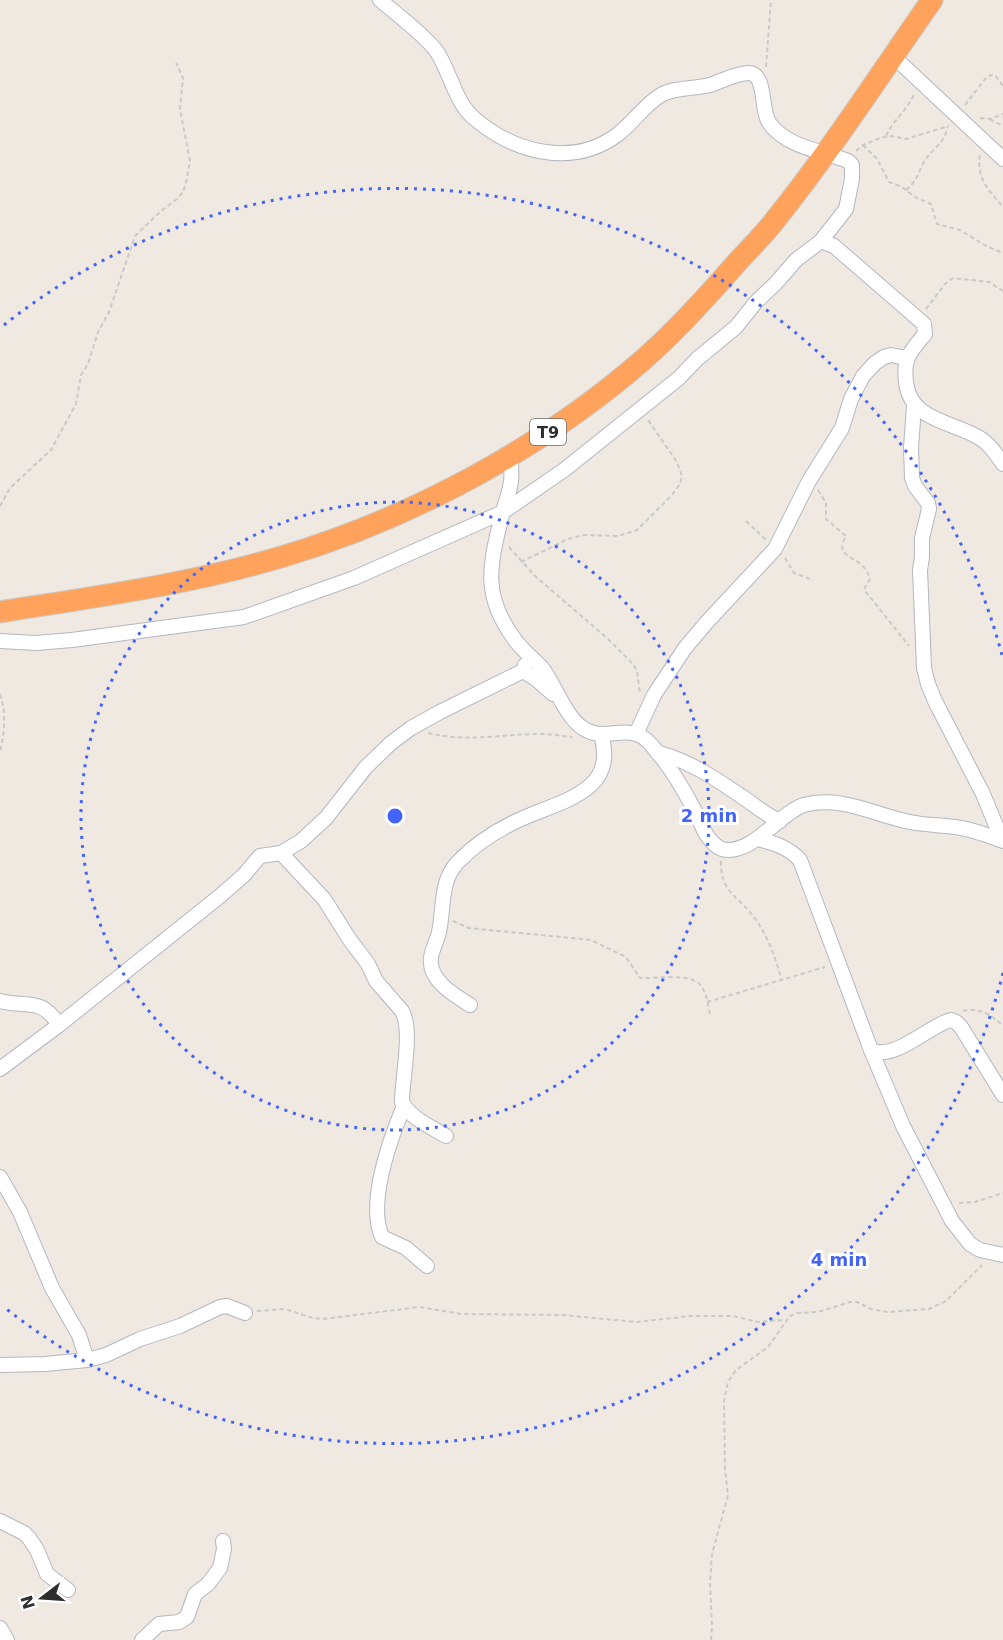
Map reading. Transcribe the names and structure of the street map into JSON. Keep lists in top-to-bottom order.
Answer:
{
  "streets": {
    "highway": ["T9"]
  },
  "north": "left",
  "rings": ["2 min", "4 min"]
}
